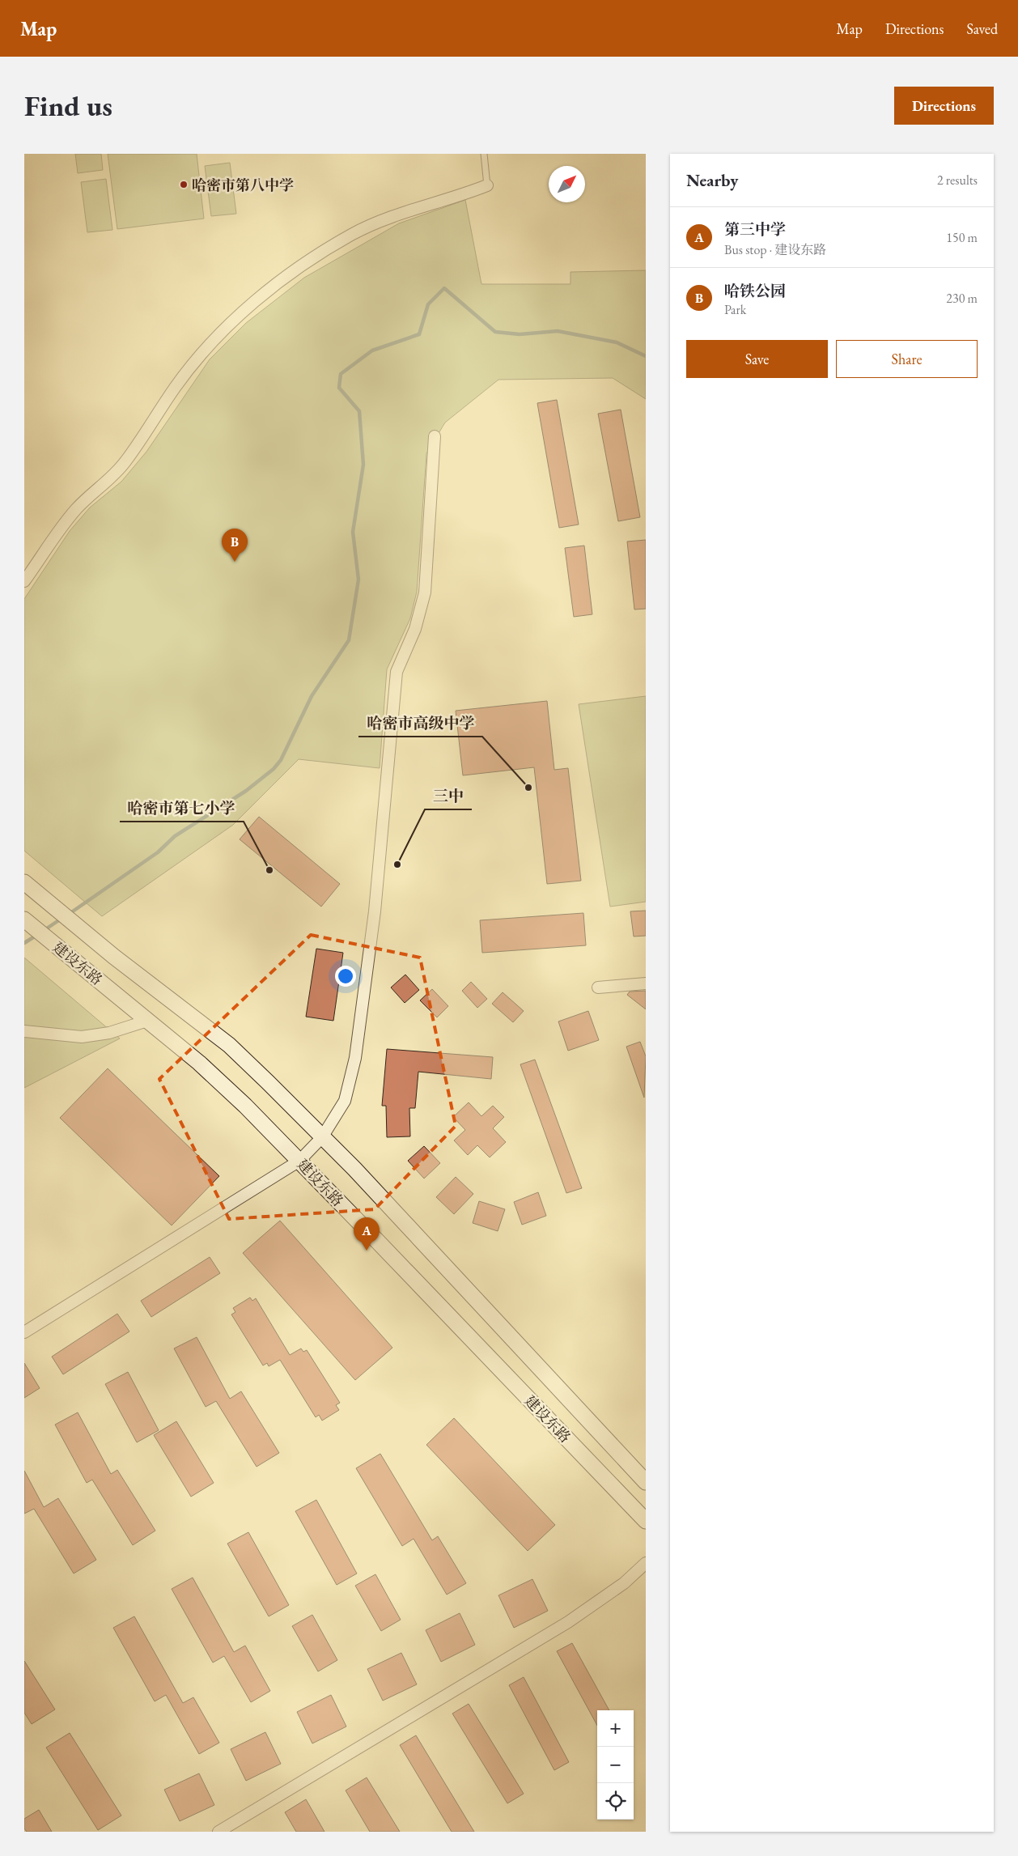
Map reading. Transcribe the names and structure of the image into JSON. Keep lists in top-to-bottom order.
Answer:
{
  "streets": {
    "main road": ["建设东路"]
  },
  "places": [
    "哈密市第八中学",
    "哈密市高级中学",
    "三中",
    "哈密市第七小学"
  ],
  "north": "top right",
  "page": {
    "header": "Map",
    "nav": ["Map", "Directions", "Saved"],
    "buttons": [
      "Directions",
      ["Save", "Share"]
    ],
    "title": "Find us",
    "heading": ["Nearby", "2 results"],
    "list": [
      {
        "mark": "A",
        "name": "第三中学",
        "note": "Bus stop · 建设东路",
        "value": "150 m"
      },
      {
        "mark": "B",
        "name": "哈铁公园",
        "note": "Park",
        "value": "230 m"
      }
    ],
    "pins": ["B", "A"],
    "map_buttons": ["+", "−"]
  }
}
